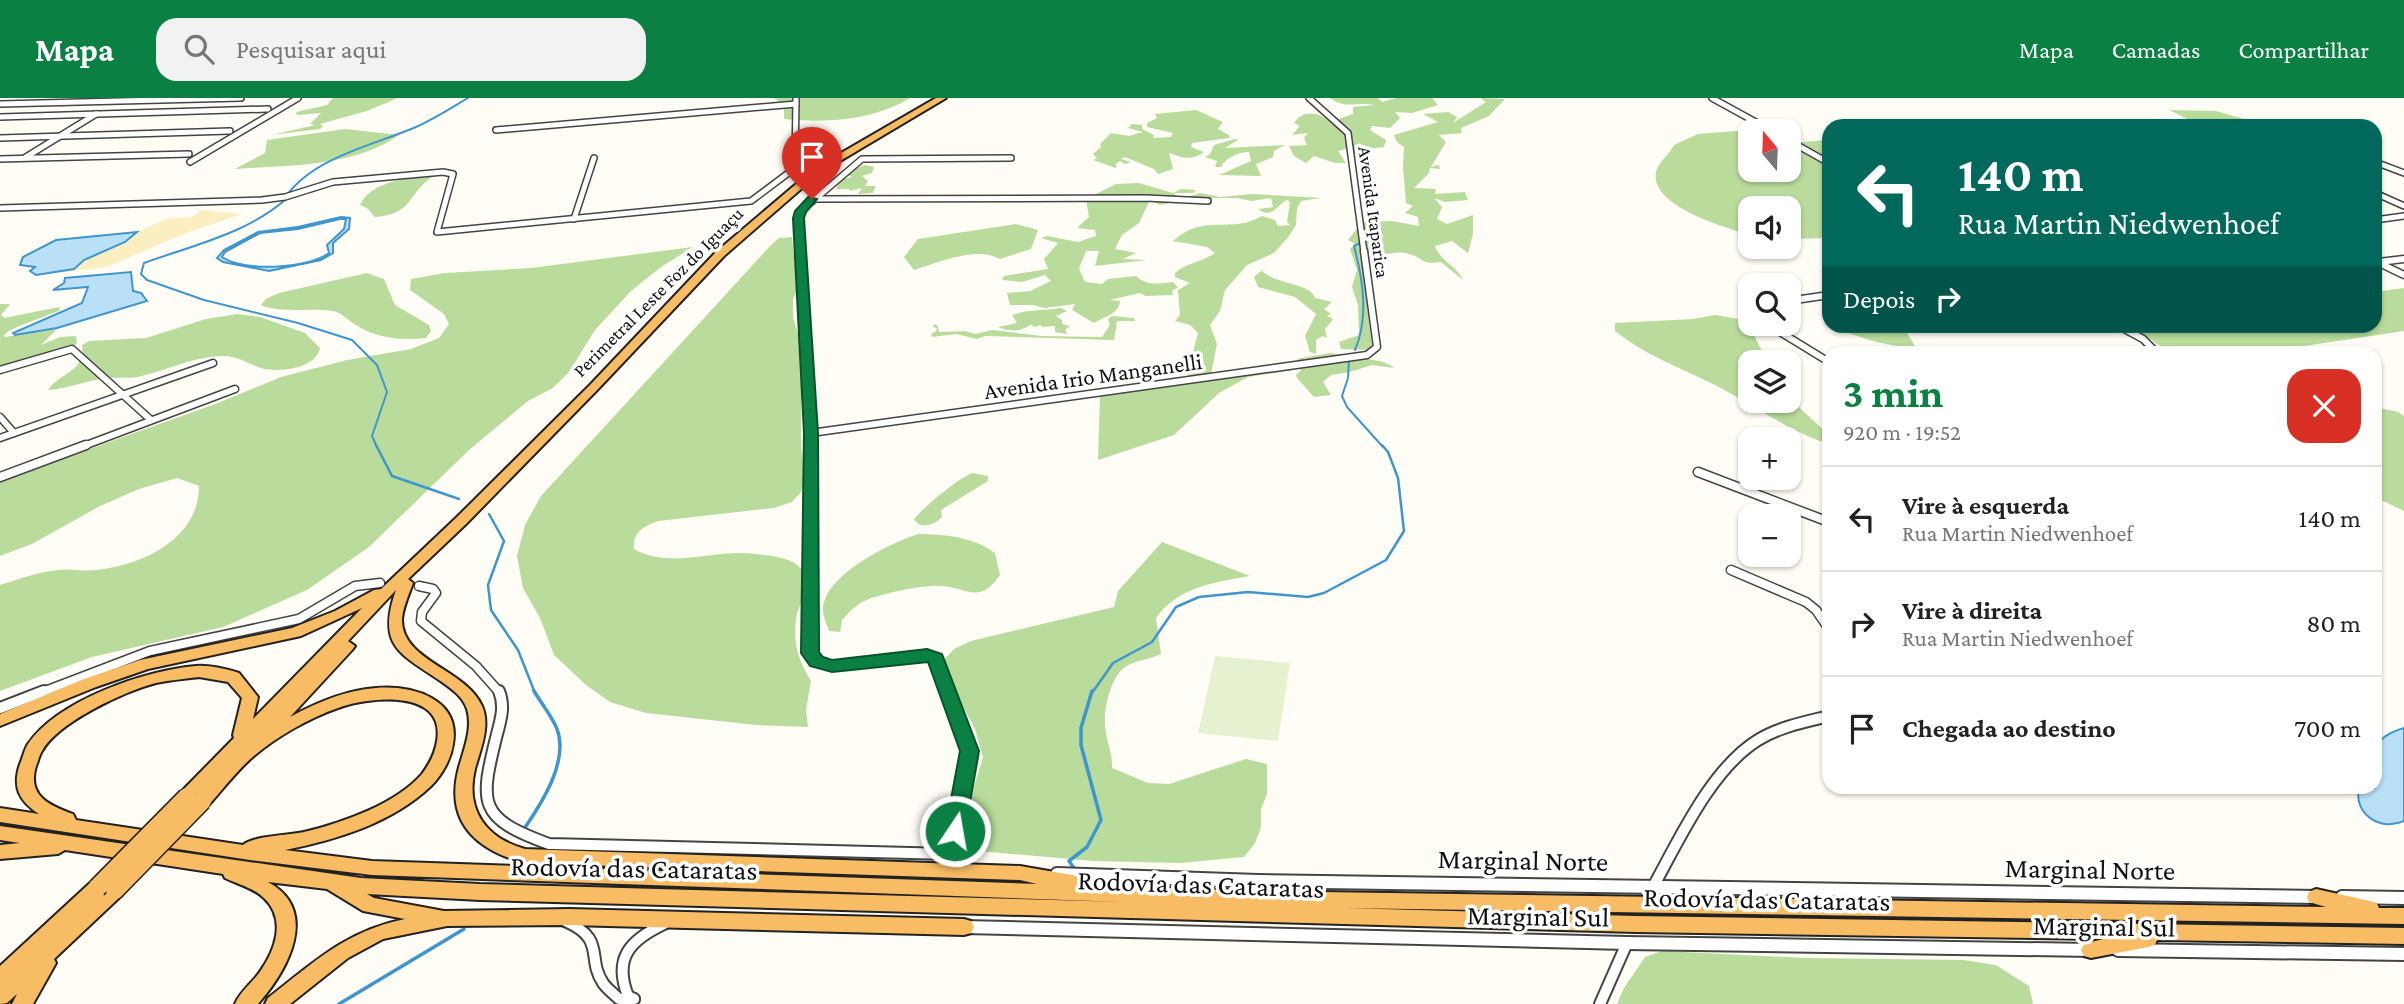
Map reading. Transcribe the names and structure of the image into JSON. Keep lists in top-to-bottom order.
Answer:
{
  "streets": {
    "highway": ["Perimetral Leste Foz do Iguaçu", "Rodovía das Cataratas"],
    "street": [
      "Avenida Itaparica",
      "Avenida Irio Manganelli",
      "Marginal Norte",
      "Marginal Sul"
    ]
  },
  "crossings": [
    ["Avenida Itaparica", "Avenida Irio Manganelli"]
  ],
  "north": "top",
  "page": {
    "header": "Mapa",
    "search": "Pesquisar aqui",
    "nav": ["Mapa", "Camadas", "Compartilhar"],
    "map_buttons": ["+", "−"],
    "turn": ["140 m", "Rua Martin Niedwenhoef"],
    "then": "Depois",
    "heading": ["3 min", "920 m · 19:52"],
    "list": [
      {
        "name": "Vire à esquerda",
        "note": "Rua Martin Niedwenhoef",
        "value": "140 m"
      },
      {
        "name": "Vire à direita",
        "note": "Rua Martin Niedwenhoef",
        "value": "80 m"
      },
      {
        "name": "Chegada ao destino",
        "value": "700 m"
      }
    ]
  }
}
